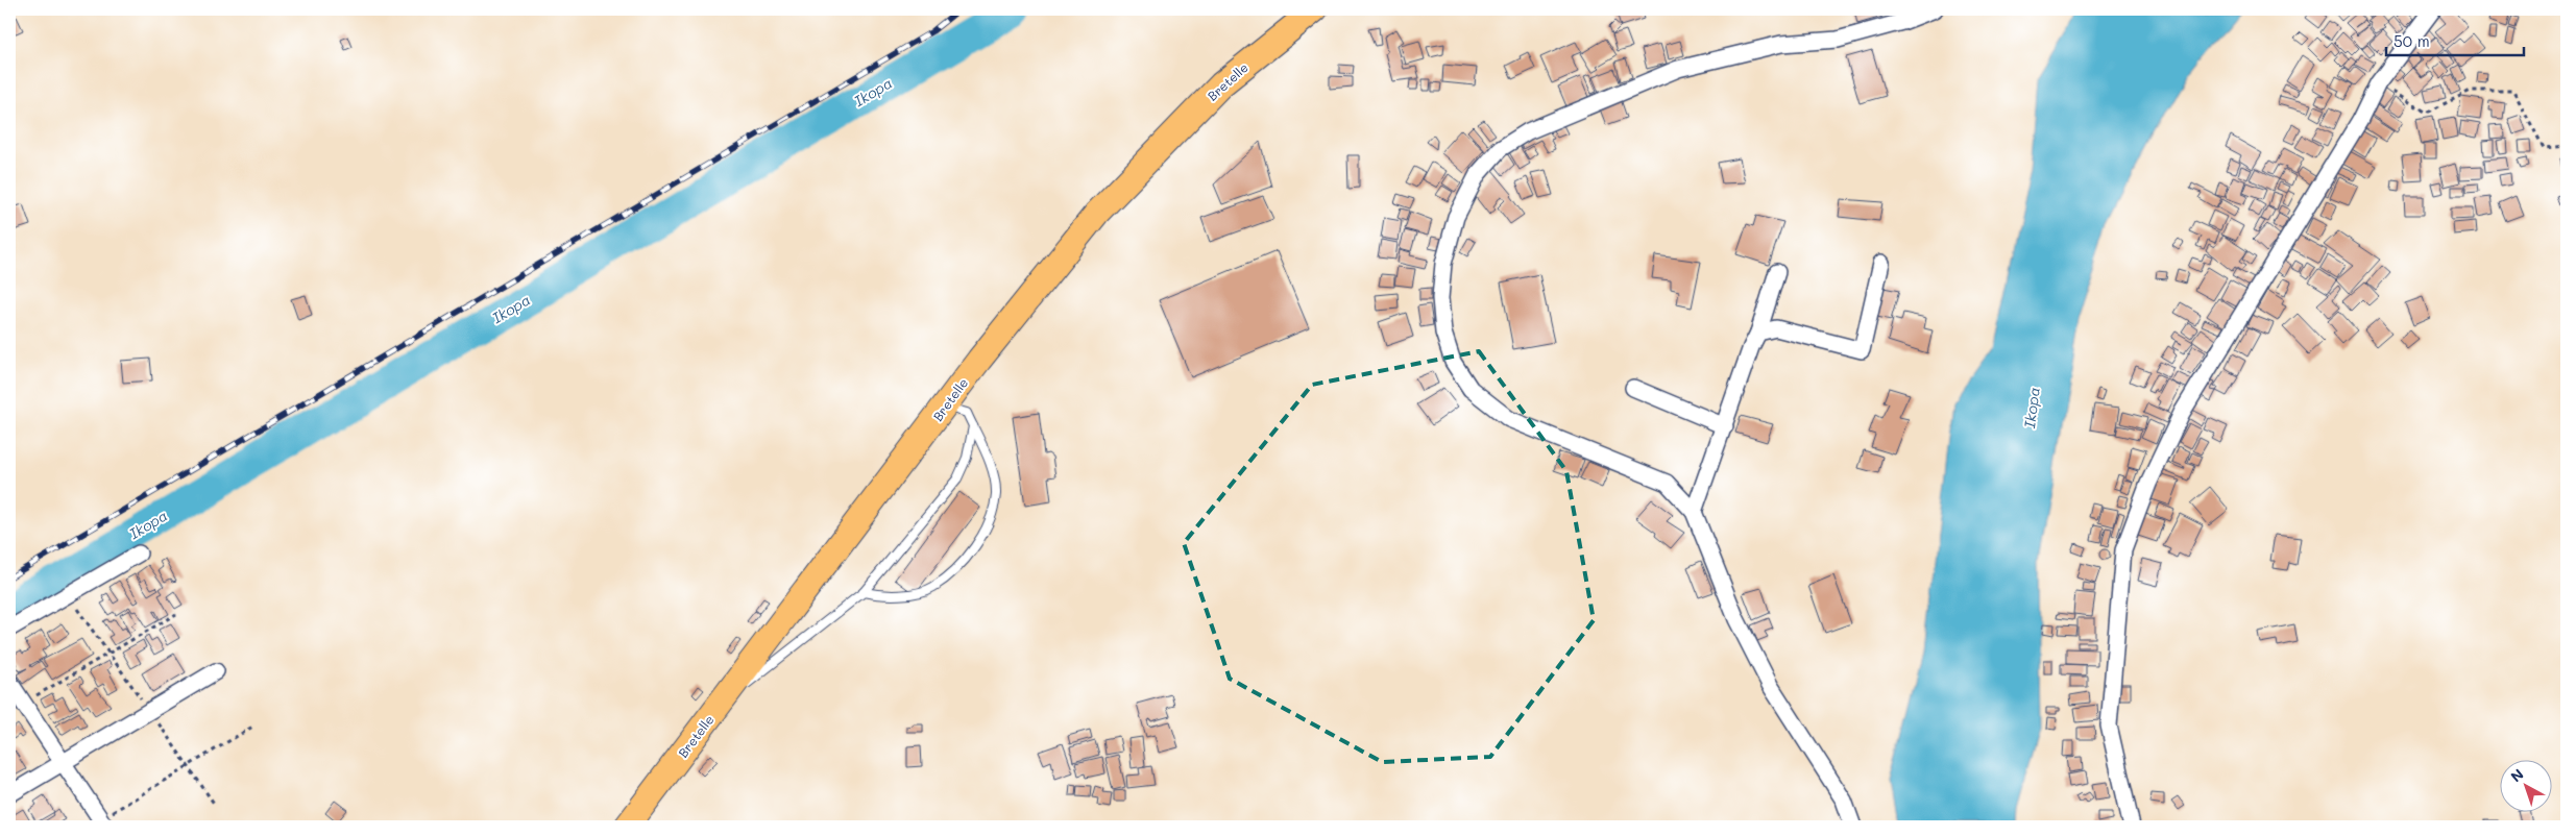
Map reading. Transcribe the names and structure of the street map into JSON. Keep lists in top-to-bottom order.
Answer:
{
  "streets": {
    "main road": ["Bretelle"]
  },
  "water": ["Ikopa"],
  "scale_bar": "50 m",
  "north": "top left"
}
